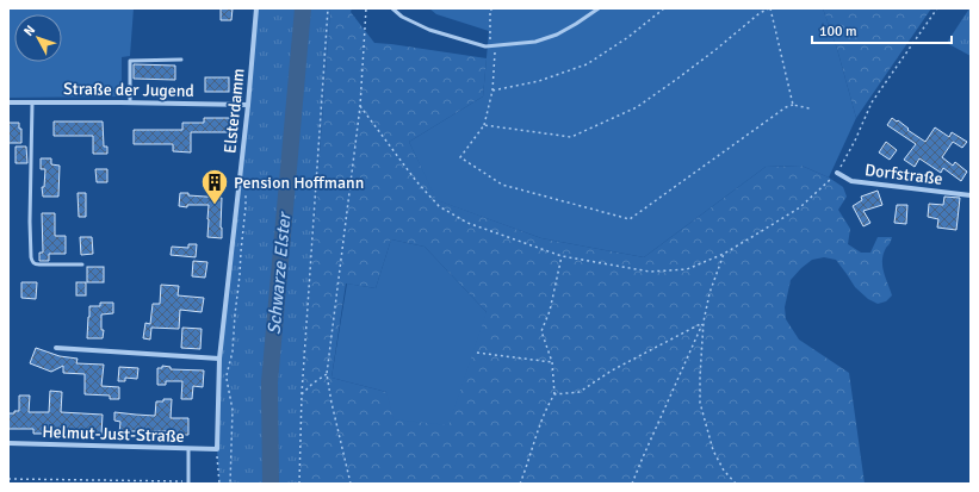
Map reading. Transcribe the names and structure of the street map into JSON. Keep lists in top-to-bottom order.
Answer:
{
  "streets": {
    "street": [
      "Straße der Jugend",
      "Elsterdamm",
      "Dorfstraße",
      "Helmut-Just-Straße"
    ]
  },
  "crossings": [
    ["Straße der Jugend", "Elsterdamm"],
    ["Elsterdamm", "Helmut-Just-Straße"]
  ],
  "water": ["Schwarze Elster"],
  "places": {
    "building": ["Pension Hoffmann"]
  },
  "scale_bar": "100 m",
  "north": "top left"
}
